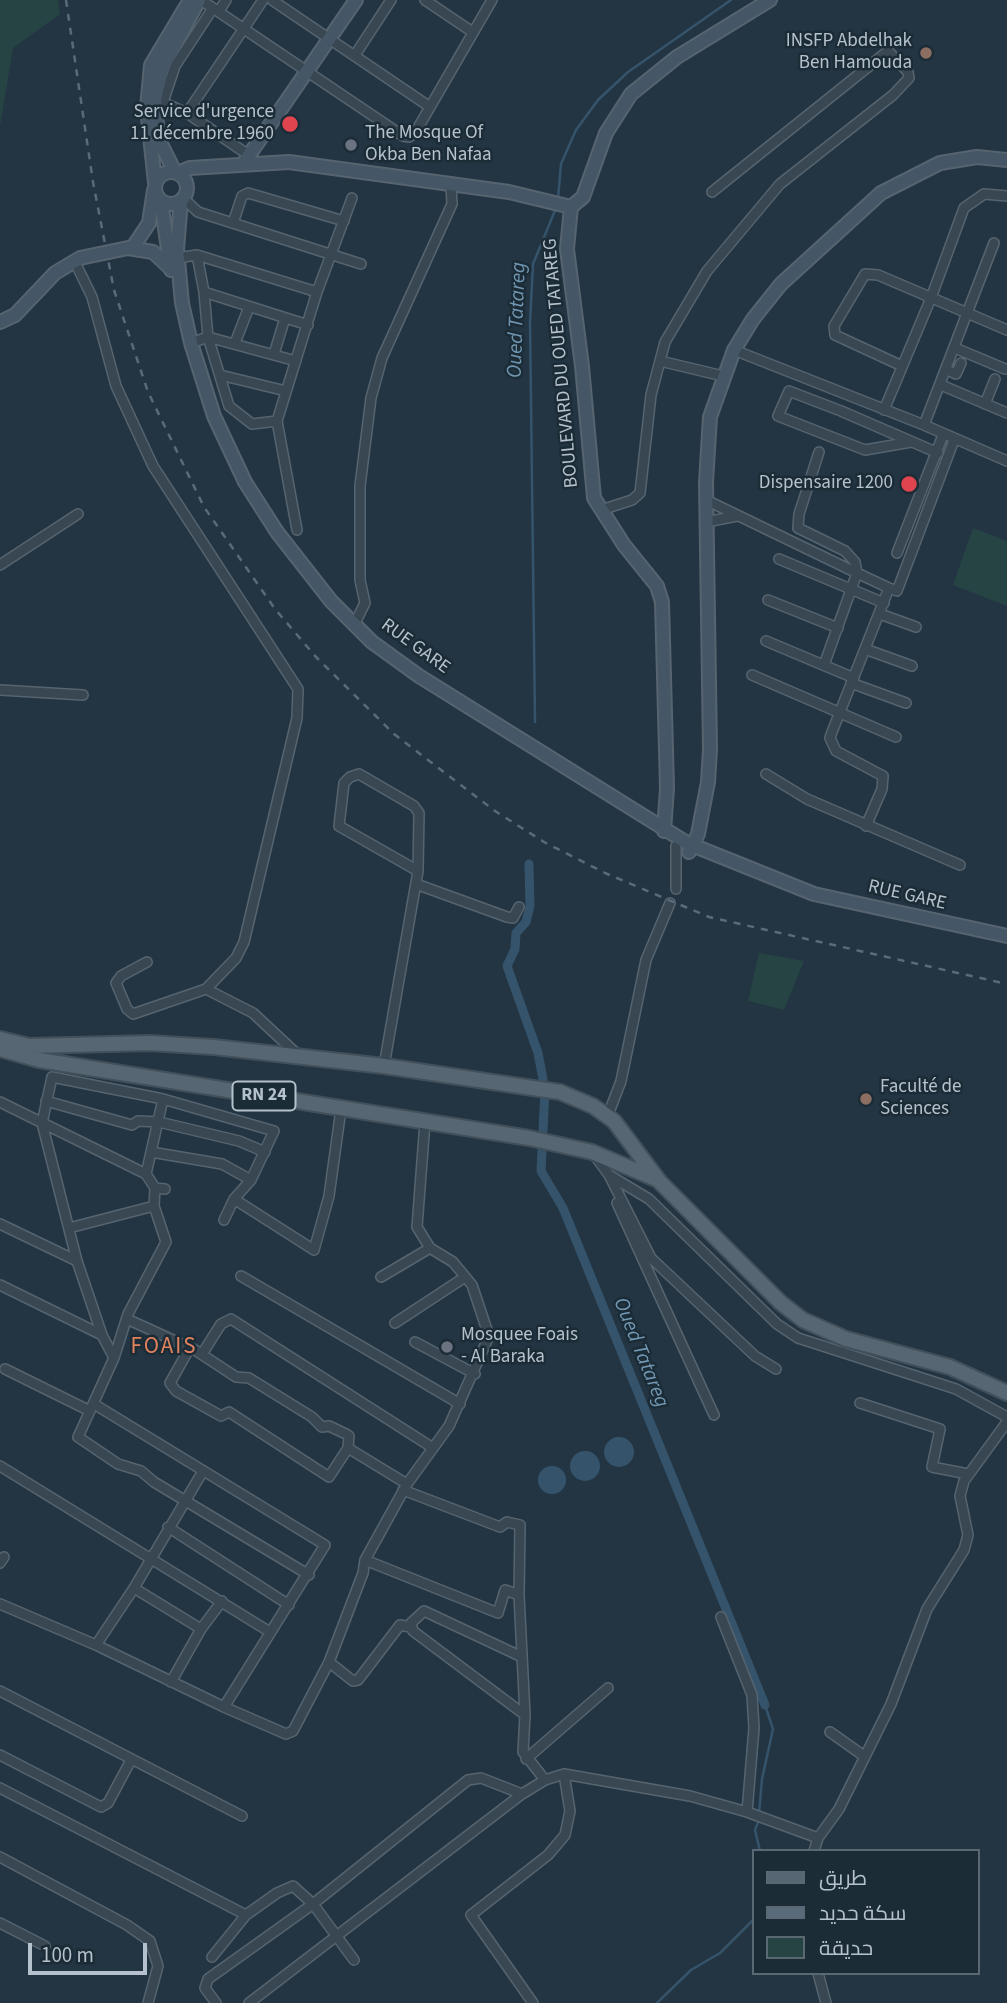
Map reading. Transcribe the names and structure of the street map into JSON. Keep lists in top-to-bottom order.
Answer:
{
  "streets": {
    "main road": ["BOULEVARD DU OUED TATAREG", "RUE GARE", "RN 24"]
  },
  "crossings": [
    ["BOULEVARD DU OUED TATAREG", "RUE GARE"]
  ],
  "districts": ["FOAIS"],
  "water": ["Oued Tatareg"],
  "places": [
    "INSFP Abdelhak Ben Hamouda",
    "Service d'urgence 11 décembre 1960",
    "The Mosque Of Okba Ben Nafaa",
    "Dispensaire 1200",
    "Faculté de Sciences",
    "Mosquee Foais - Al Baraka"
  ],
  "legend": ["طريق", "سكة حديد", "حديقة"],
  "scale_bar": "100 m"
}
